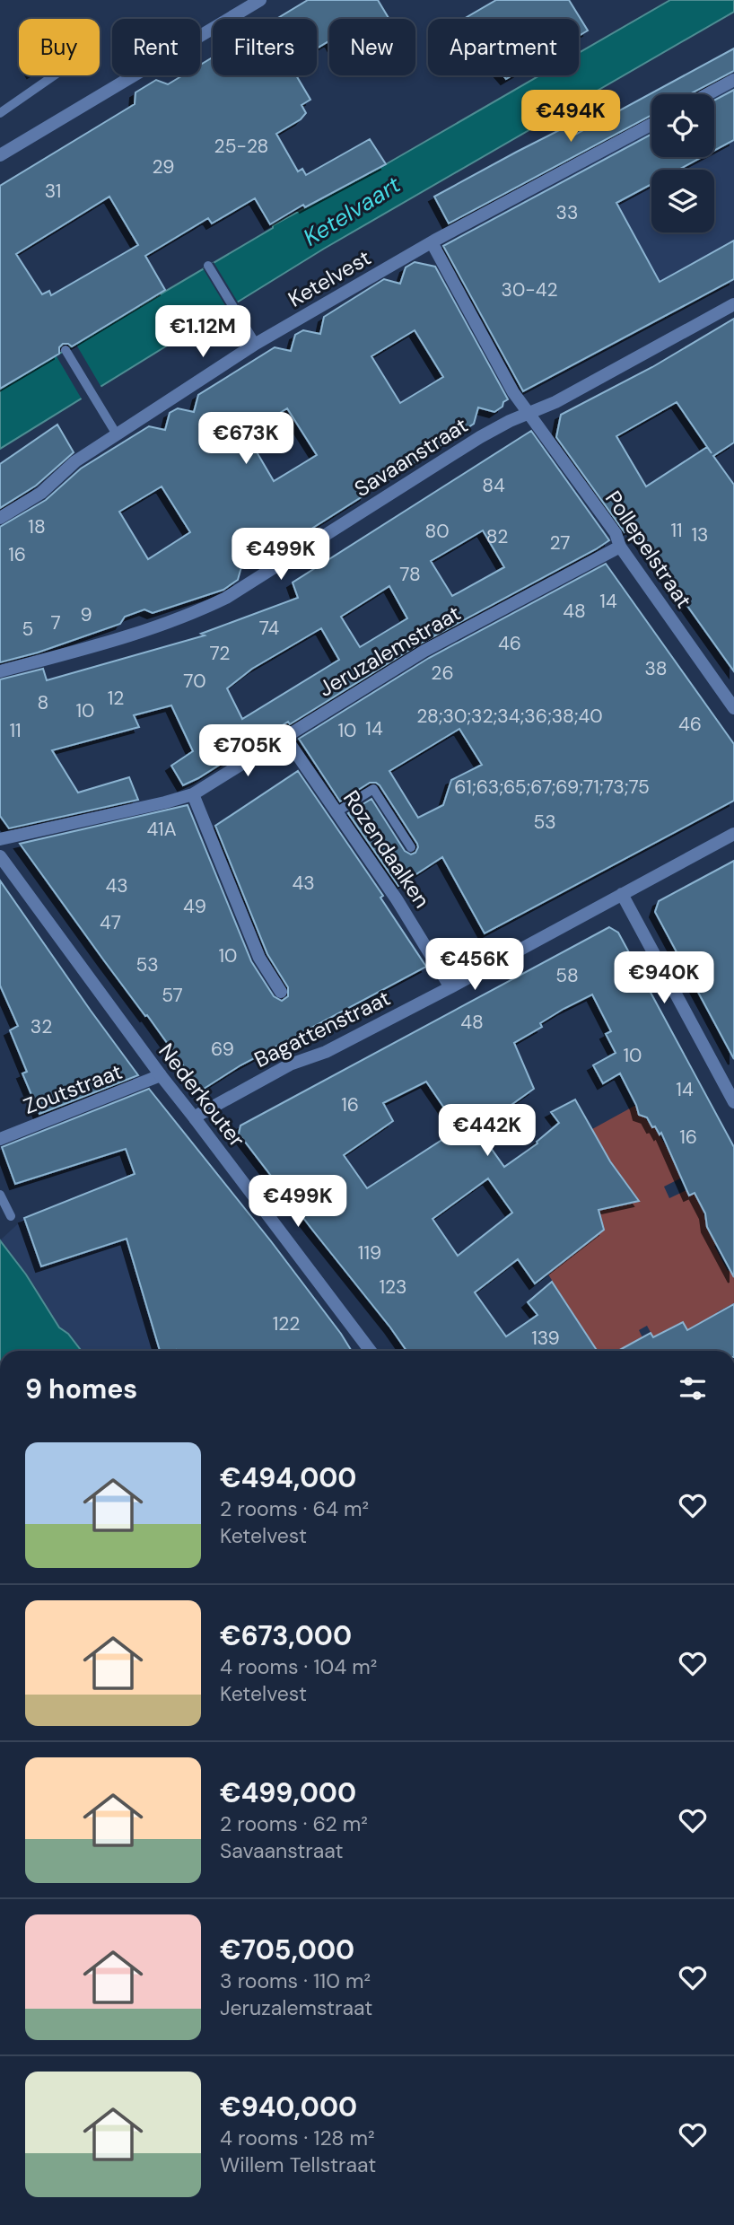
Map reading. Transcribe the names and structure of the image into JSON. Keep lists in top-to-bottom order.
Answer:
{
  "streets": {
    "street": [
      "Ketelvest",
      "Savaanstraat",
      "Pollepelstraat",
      "Jeruzalemstraat",
      "Rozendaalken",
      "Bagattenstraat",
      "Zoutstraat",
      "Nederkouter"
    ]
  },
  "crossings": [
    ["Ketelvest", "Pollepelstraat"],
    ["Savaanstraat", "Pollepelstraat"],
    ["Pollepelstraat", "Jeruzalemstraat"],
    ["Jeruzalemstraat", "Rozendaalken"],
    ["Rozendaalken", "Bagattenstraat"],
    ["Bagattenstraat", "Nederkouter"],
    ["Zoutstraat", "Nederkouter"]
  ],
  "water": ["Ketelvaart"],
  "house_numbers": [
    "25-28",
    "29",
    "31",
    "33",
    "30-42",
    "84",
    "18",
    "11",
    "80",
    "13",
    "82",
    "27",
    "16",
    "78",
    "14",
    "48",
    "9",
    "7",
    "74",
    "5",
    "46",
    "72",
    "38",
    "26",
    "70",
    "12",
    "8",
    "10",
    "28;30;32;34;36;38;40",
    "46",
    "14",
    "11",
    "10",
    "61;63;65;67;69;71;73;75",
    "53",
    "41A",
    "43",
    "43",
    "49",
    "47",
    "10",
    "53",
    "58",
    "57",
    "48",
    "32",
    "69",
    "10",
    "14",
    "16",
    "16",
    "119",
    "123",
    "122",
    "139"
  ],
  "page": {
    "chip": [
      "Buy",
      "Rent",
      "Filters",
      "New",
      "Apartment"
    ],
    "price": [
      "€494K",
      "€1.12M",
      "€673K",
      "€499K",
      "€705K",
      "€456K",
      "€940K",
      "€442K",
      "€499K"
    ],
    "heading": "9 homes",
    "list": [
      {
        "name": "€494,000",
        "note": "2 rooms · 64 m² · Ketelvest"
      },
      {
        "name": "€673,000",
        "note": "4 rooms · 104 m² · Ketelvest"
      },
      {
        "name": "€499,000",
        "note": "2 rooms · 62 m² · Savaanstraat"
      },
      {
        "name": "€705,000",
        "note": "3 rooms · 110 m² · Jeruzalemstraat"
      },
      {
        "name": "€940,000",
        "note": "4 rooms · 128 m² · Willem Tellstraat"
      }
    ]
  }
}
